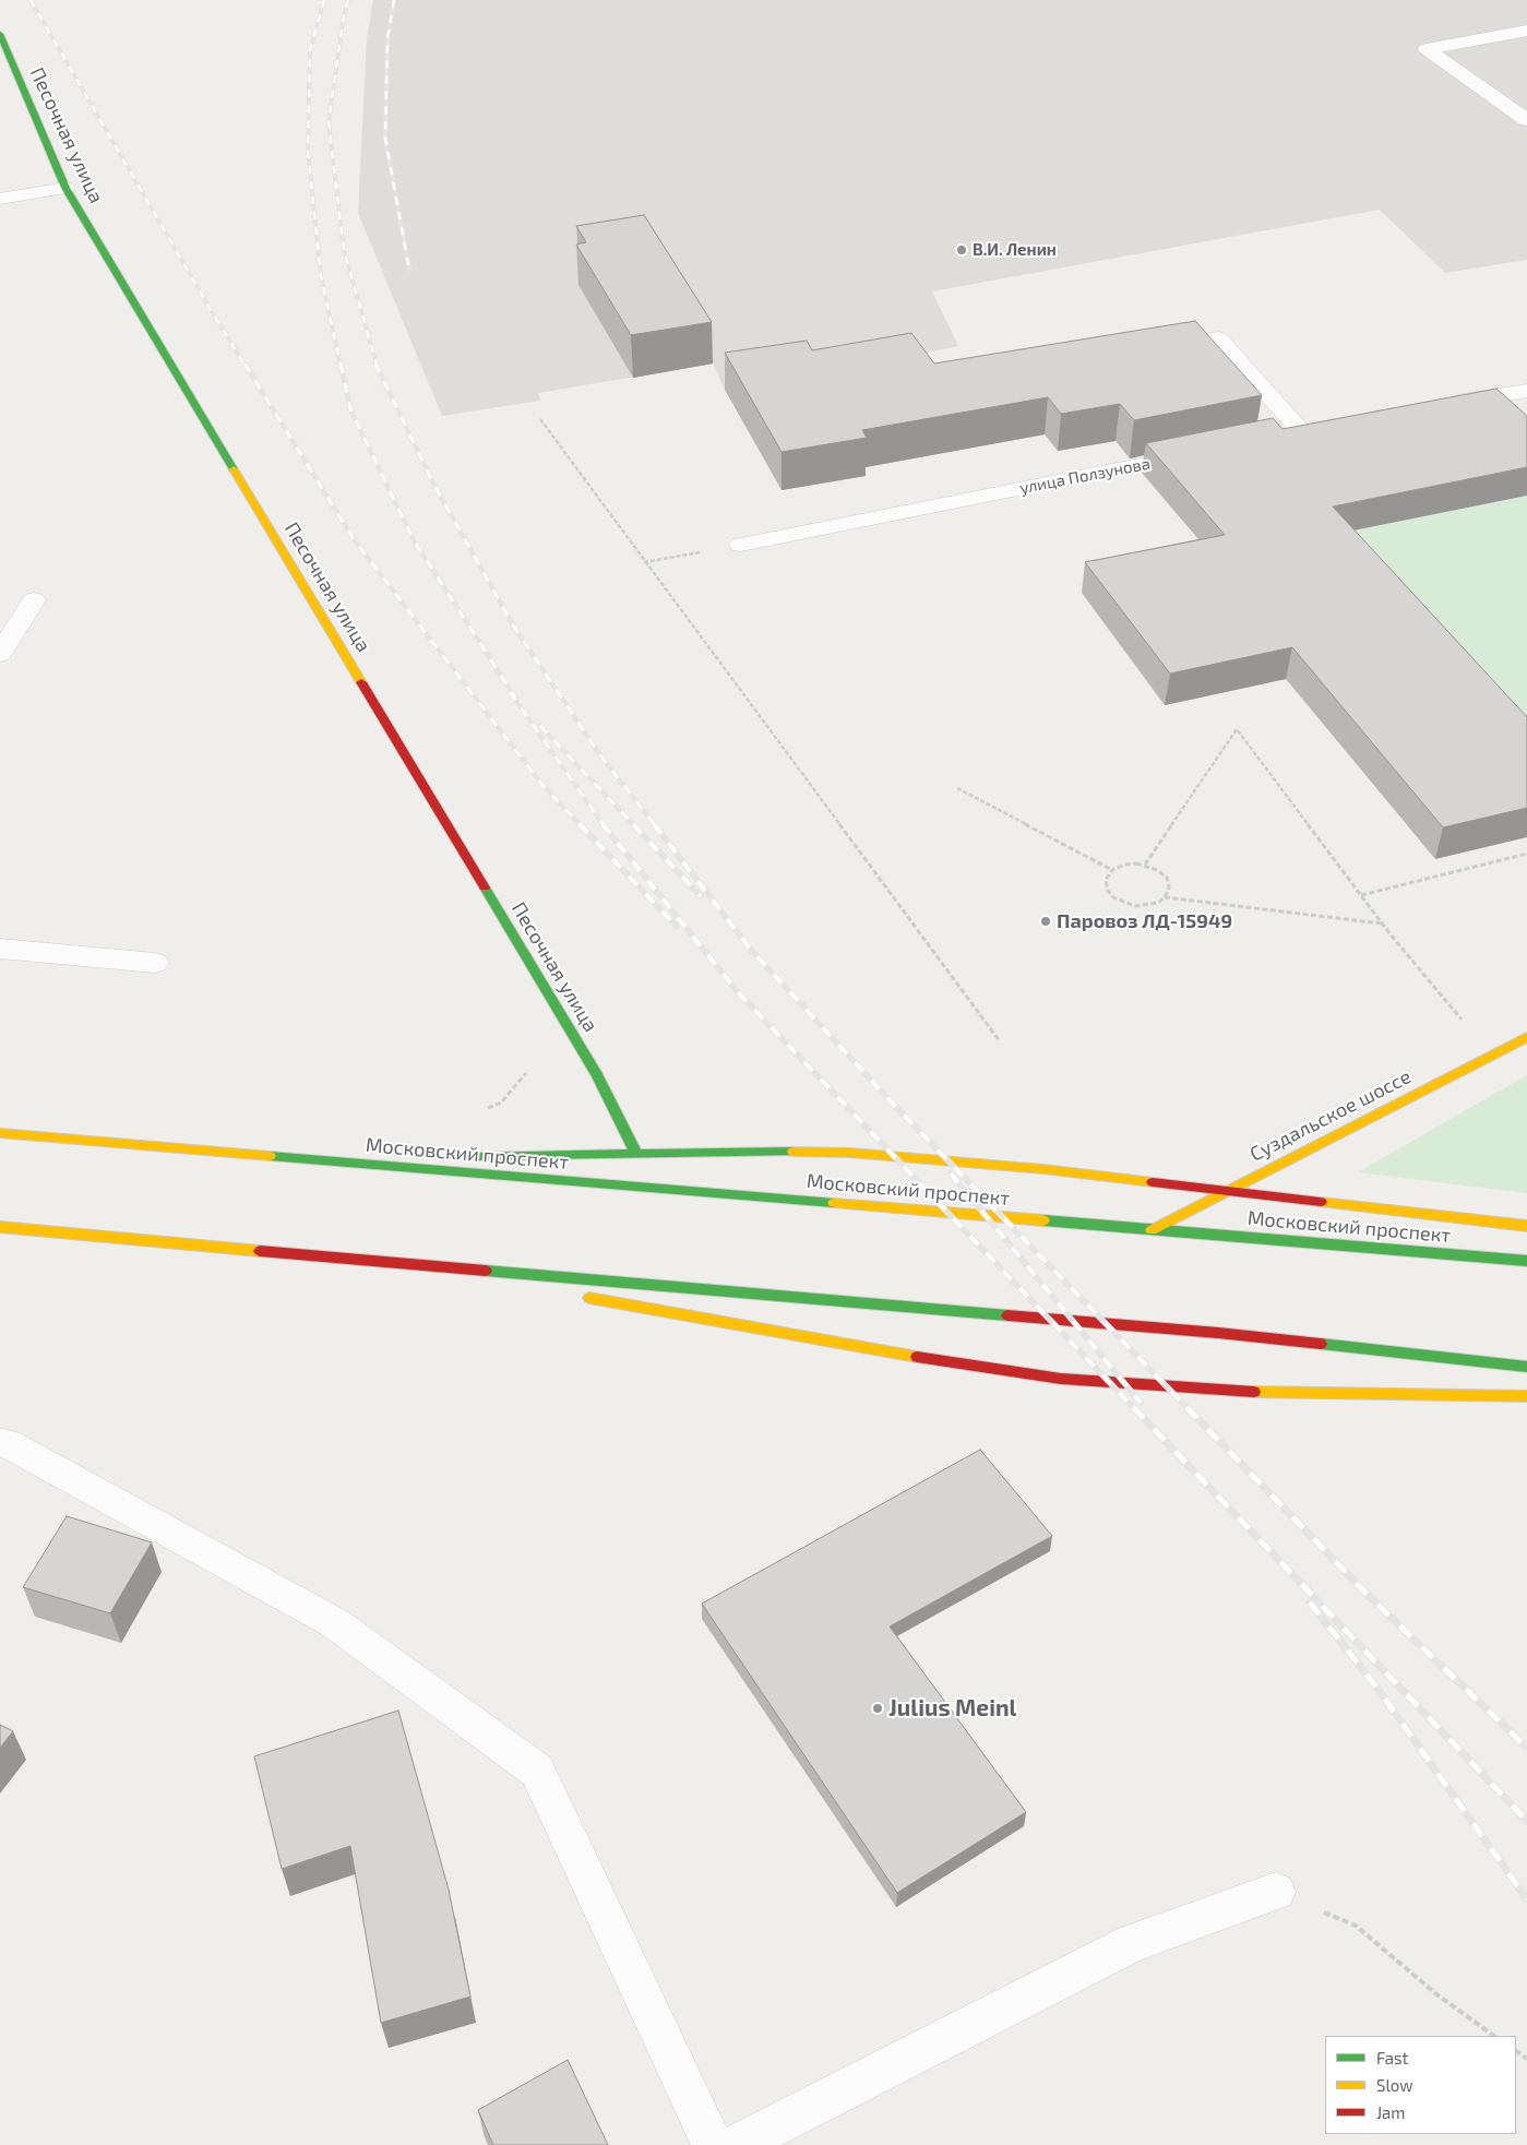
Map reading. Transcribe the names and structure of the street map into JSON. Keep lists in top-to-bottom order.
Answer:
{
  "streets": {
    "main road": ["Песочная улица", "Суздальское шоссе", "Московский проспект"],
    "street": ["улица Ползунова"]
  },
  "crossings": [
    ["Песочная улица", "Московский проспект"],
    ["Суздальское шоссе", "Московский проспект"]
  ],
  "places": ["В.И. Ленин", "Паровоз ЛД-15949", "Julius Meinl"],
  "legend": ["Fast", "Slow", "Jam"]
}
